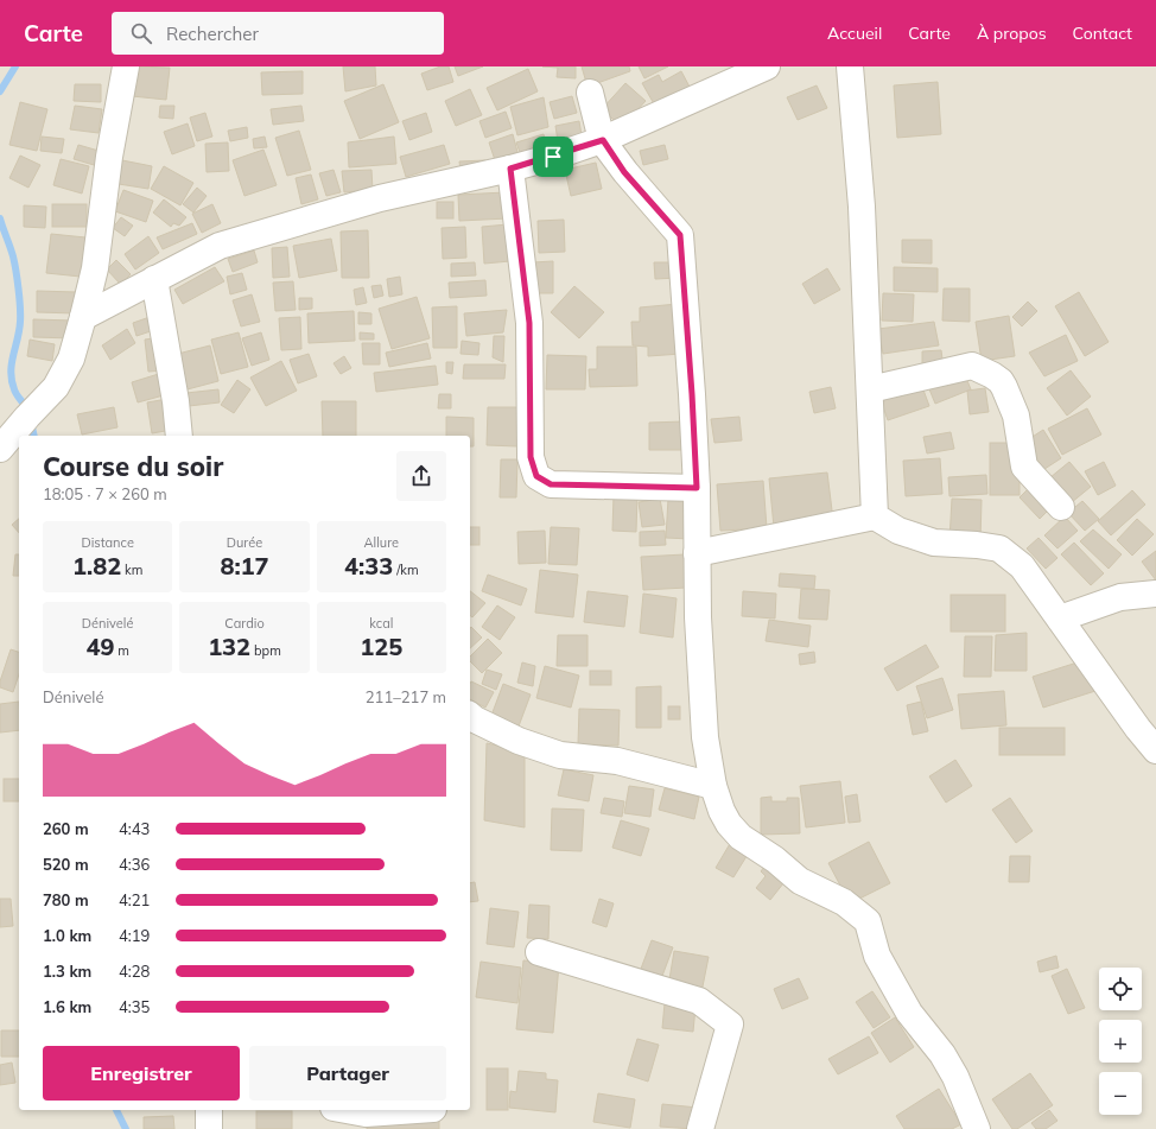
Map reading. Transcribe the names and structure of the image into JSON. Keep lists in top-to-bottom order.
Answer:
{
  "page": {
    "header": "Carte",
    "search": "Rechercher",
    "nav": [
      "Accueil",
      "Carte",
      "À propos",
      "Contact"
    ],
    "heading": ["Course du soir", "18:05 · 7 × 260 m"],
    "stats": [
      ["Distance", "1.82 km"],
      ["Durée", "8:17"],
      ["Allure", "4:33 /km"],
      ["Dénivelé", "49 m"],
      ["Cardio", "132 bpm"],
      ["kcal", "125"]
    ],
    "chart": ["Dénivelé", "211–217 m"],
    "list": [
      {
        "name": "260 m",
        "note": "4:43"
      },
      {
        "name": "520 m",
        "note": "4:36"
      },
      {
        "name": "780 m",
        "note": "4:21"
      },
      {
        "name": "1.0 km",
        "note": "4:19"
      },
      {
        "name": "1.3 km",
        "note": "4:28"
      },
      {
        "name": "1.6 km",
        "note": "4:35"
      }
    ],
    "map_buttons": ["+", "−"],
    "buttons": ["Enregistrer", "Partager"]
  }
}
